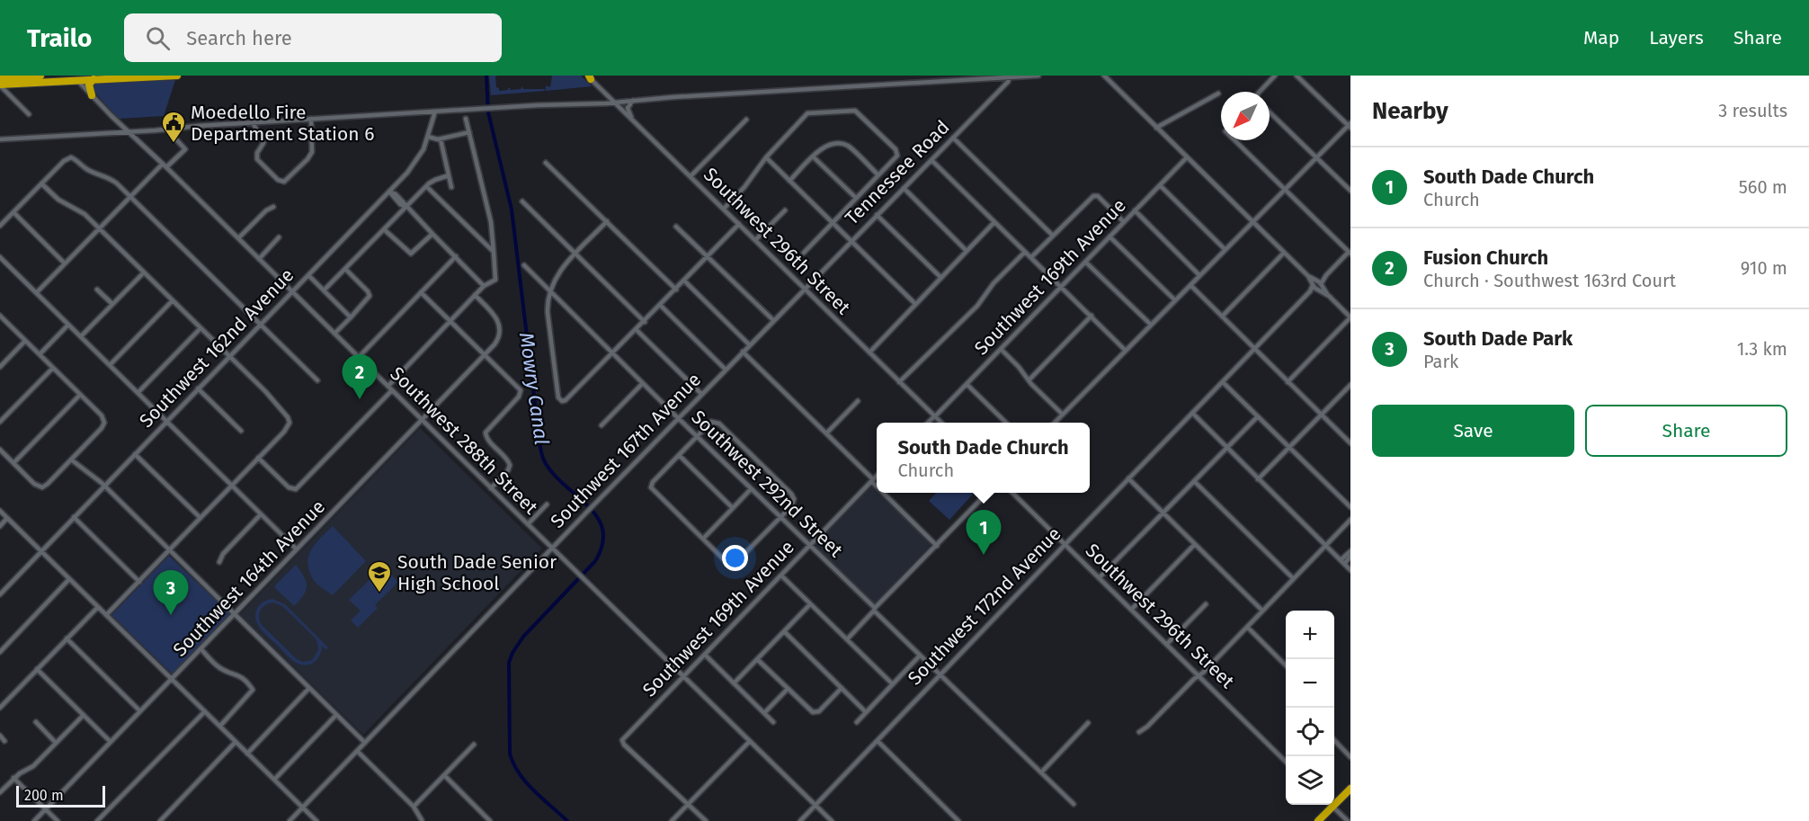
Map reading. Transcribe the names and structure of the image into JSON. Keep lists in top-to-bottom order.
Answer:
{
  "streets": {
    "street": [
      "Tennessee Road",
      "Southwest 296th Street",
      "Southwest 169th Avenue",
      "Southwest 162nd Avenue",
      "Southwest 288th Street",
      "Southwest 167th Avenue",
      "Southwest 292nd Street",
      "Southwest 164th Avenue",
      "Southwest 172nd Avenue"
    ]
  },
  "crossings": [
    ["Tennessee Road", "Southwest 296th Street"],
    ["Tennessee Road", "Southwest 167th Avenue"],
    ["Southwest 296th Street", "Southwest 169th Avenue"],
    ["Southwest 296th Street", "Southwest 167th Avenue"],
    ["Southwest 296th Street", "Southwest 172nd Avenue"],
    ["Southwest 169th Avenue", "Southwest 288th Street"],
    ["Southwest 169th Avenue", "Southwest 292nd Street"],
    ["Southwest 162nd Avenue", "Southwest 288th Street"],
    ["Southwest 288th Street", "Southwest 167th Avenue"],
    ["Southwest 288th Street", "Southwest 164th Avenue"],
    ["Southwest 288th Street", "Southwest 172nd Avenue"],
    ["Southwest 167th Avenue", "Southwest 292nd Street"],
    ["Southwest 292nd Street", "Southwest 172nd Avenue"]
  ],
  "water": ["Mowry Canal"],
  "places": {
    "public building": ["Moedello Fire Department Station 6"],
    "school or university": ["South Dade Senior High School"]
  },
  "scale_bar": "200 m",
  "north": "bottom left",
  "page": {
    "header": "Trailo",
    "search": "Search here",
    "nav": ["Map", "Layers", "Share"],
    "heading": ["Nearby", "3 results"],
    "list": [
      {
        "mark": "1",
        "name": "South Dade Church",
        "note": "Church",
        "value": "560 m"
      },
      {
        "mark": "2",
        "name": "Fusion Church",
        "note": "Church · Southwest 163rd Court",
        "value": "910 m"
      },
      {
        "mark": "3",
        "name": "South Dade Park",
        "note": "Park",
        "value": "1.3 km"
      }
    ],
    "pins": ["2", "1", "3"],
    "buttons": ["Save", "Share"],
    "popup": ["South Dade Church", "Church"],
    "map_buttons": ["+", "−"],
    "scale": "200 m"
  }
}
